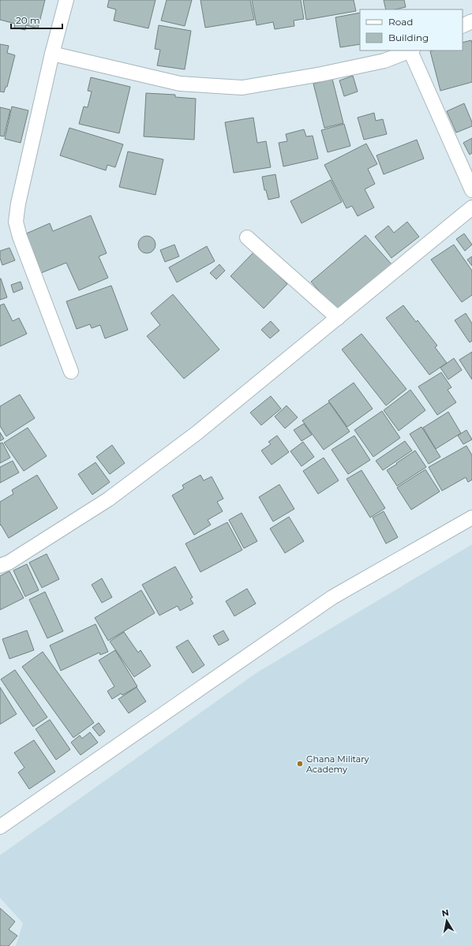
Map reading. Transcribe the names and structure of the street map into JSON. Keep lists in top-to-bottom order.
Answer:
{
  "places": ["Ghana Military Academy"],
  "legend": ["Road", "Building"],
  "scale_bar": "20 m",
  "north": "top"
}
